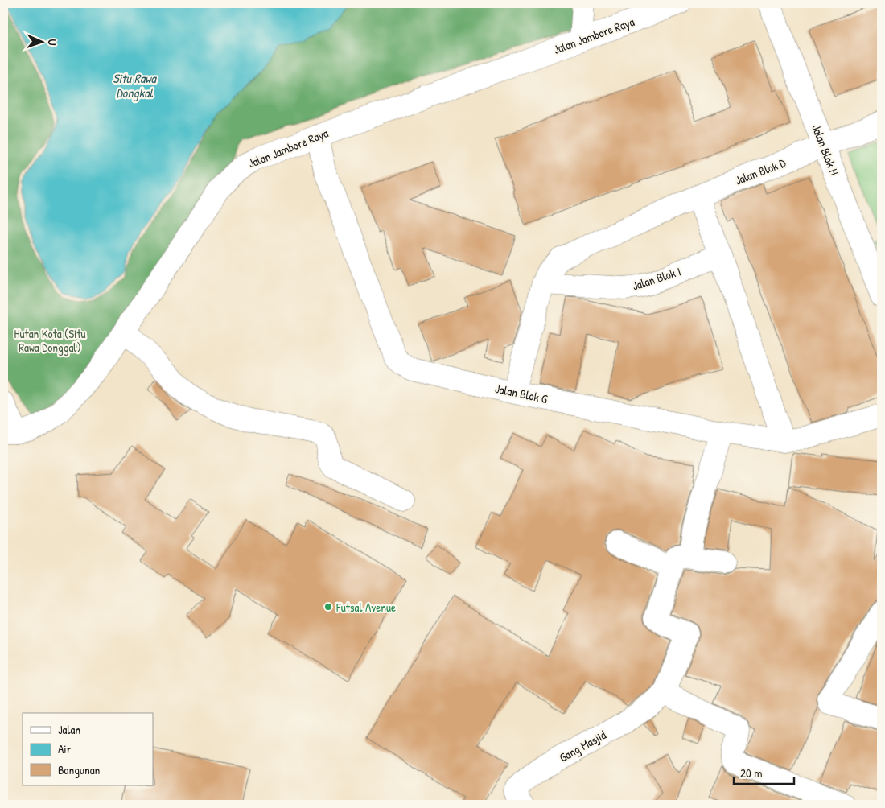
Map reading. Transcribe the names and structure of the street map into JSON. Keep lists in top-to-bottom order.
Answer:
{
  "streets": {
    "street": [
      "Jalan Jambore Raya",
      "Jalan Blok H",
      "Jalan Blok D",
      "Jalan Blok I",
      "Jalan Blok G",
      "Gang Masjid"
    ]
  },
  "crossings": [
    ["Jalan Jambore Raya", "Jalan Blok G"],
    ["Jalan Blok H", "Jalan Blok D"]
  ],
  "water": ["Situ Rawa Dongkal"],
  "parks": ["Hutan Kota (Situ Rawa Donggal)"],
  "places": ["Futsal Avenue"],
  "legend": ["Jalan", "Air", "Bangunan"],
  "scale_bar": "20 m",
  "north": "right"
}
